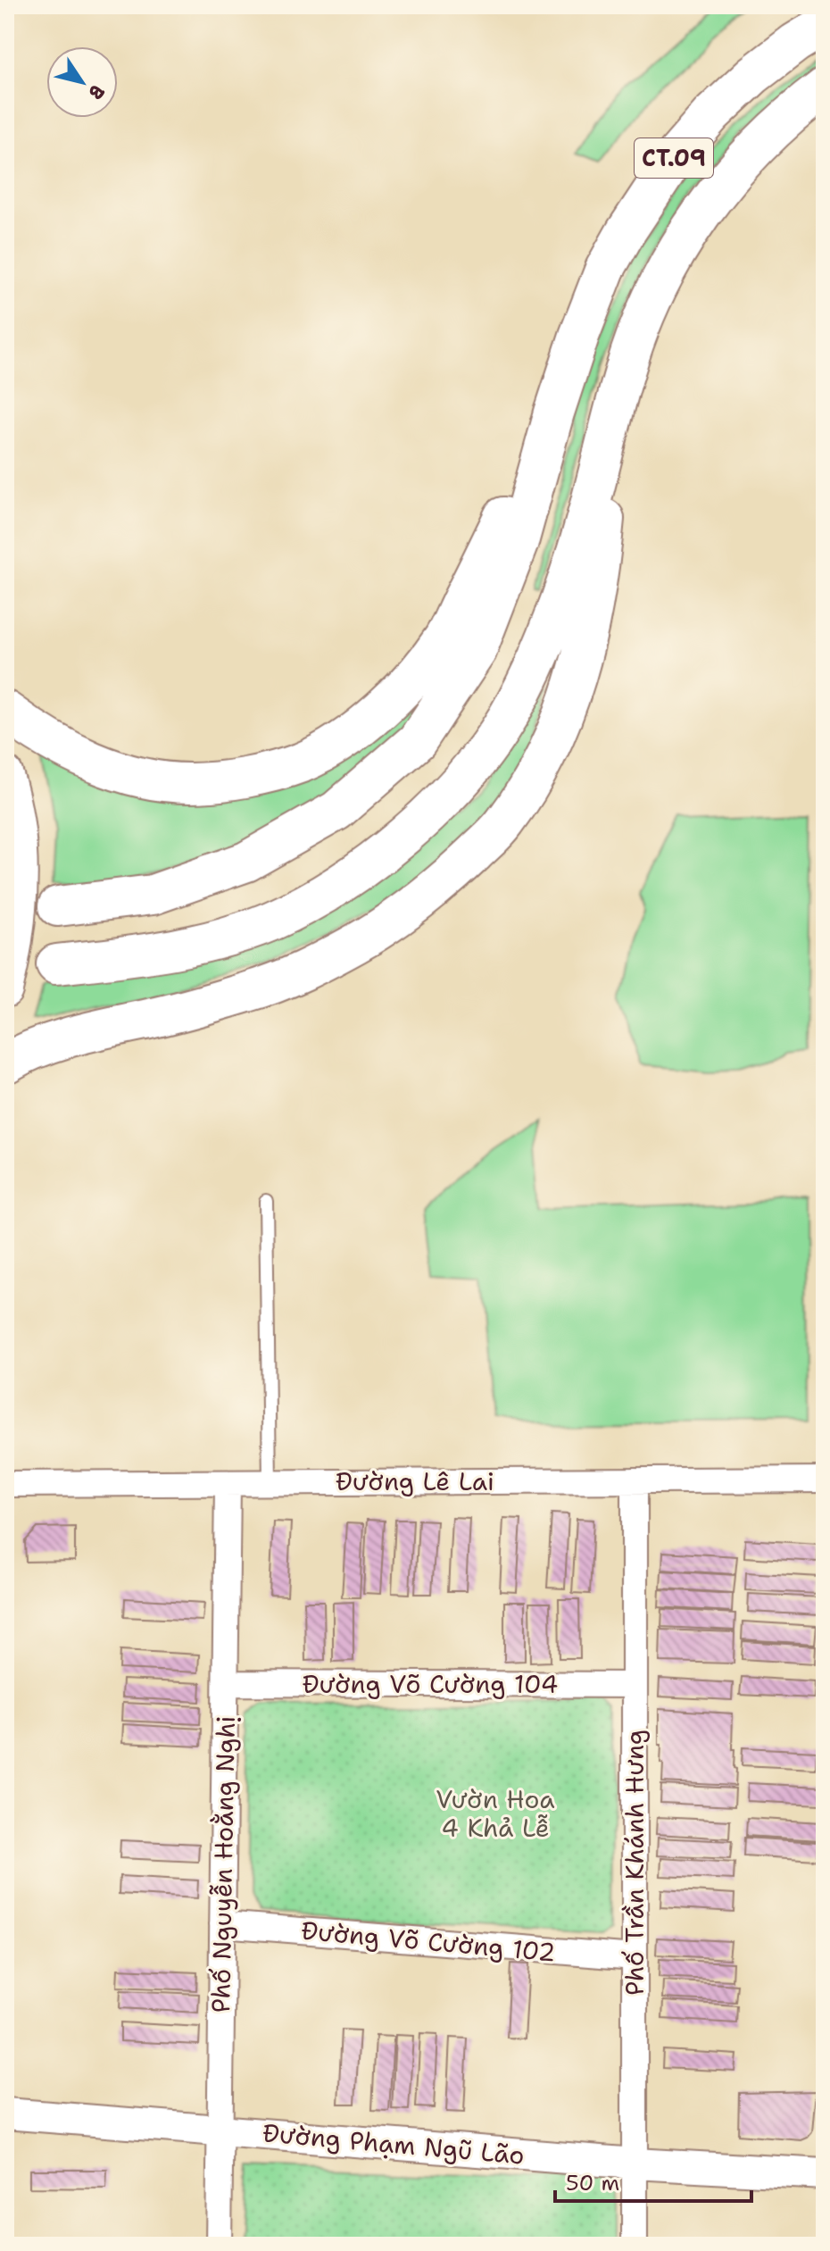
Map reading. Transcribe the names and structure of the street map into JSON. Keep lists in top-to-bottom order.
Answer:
{
  "streets": {
    "highway": ["CT.09"],
    "street": [
      "Đường Lê Lai",
      "Đường Võ Cường 104",
      "Phố Trần Khánh Hưng",
      "Phố Nguyễn Hoằng Nghị",
      "Đường Võ Cường 102",
      "Đường Phạm Ngũ Lão"
    ]
  },
  "crossings": [
    ["Đường Lê Lai", "Phố Trần Khánh Hưng"],
    ["Đường Lê Lai", "Phố Nguyễn Hoằng Nghị"],
    ["Đường Võ Cường 104", "Phố Trần Khánh Hưng"],
    ["Đường Võ Cường 104", "Phố Nguyễn Hoằng Nghị"],
    ["Phố Trần Khánh Hưng", "Đường Võ Cường 102"],
    ["Phố Trần Khánh Hưng", "Đường Phạm Ngũ Lão"],
    ["Phố Nguyễn Hoằng Nghị", "Đường Võ Cường 102"],
    ["Phố Nguyễn Hoằng Nghị", "Đường Phạm Ngũ Lão"]
  ],
  "parks": ["Vườn Hoa 4 Khả Lễ"],
  "scale_bar": "50 m",
  "north": "bottom right"
}
